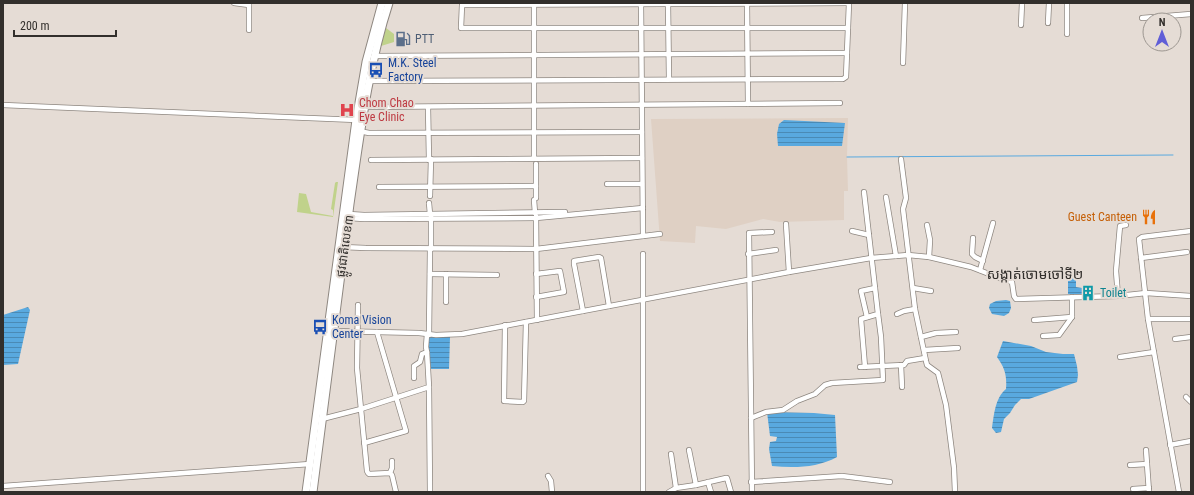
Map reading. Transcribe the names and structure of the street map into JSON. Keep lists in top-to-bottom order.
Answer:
{
  "streets": {
    "highway": ["ផ្លូវជាតិលេខ៣"]
  },
  "districts": ["សង្កាត់ចោមចៅទី២"],
  "places": {
    "fuel station": ["PTT"],
    "bus stop": ["M.K. Steel Factory", "Koma Vision Center"],
    "hospital": ["Chom Chao Eye Clinic"],
    "restaurant": ["Guest Canteen"],
    "building": ["Toilet"]
  },
  "scale_bar": "200 m",
  "north": "top"
}
